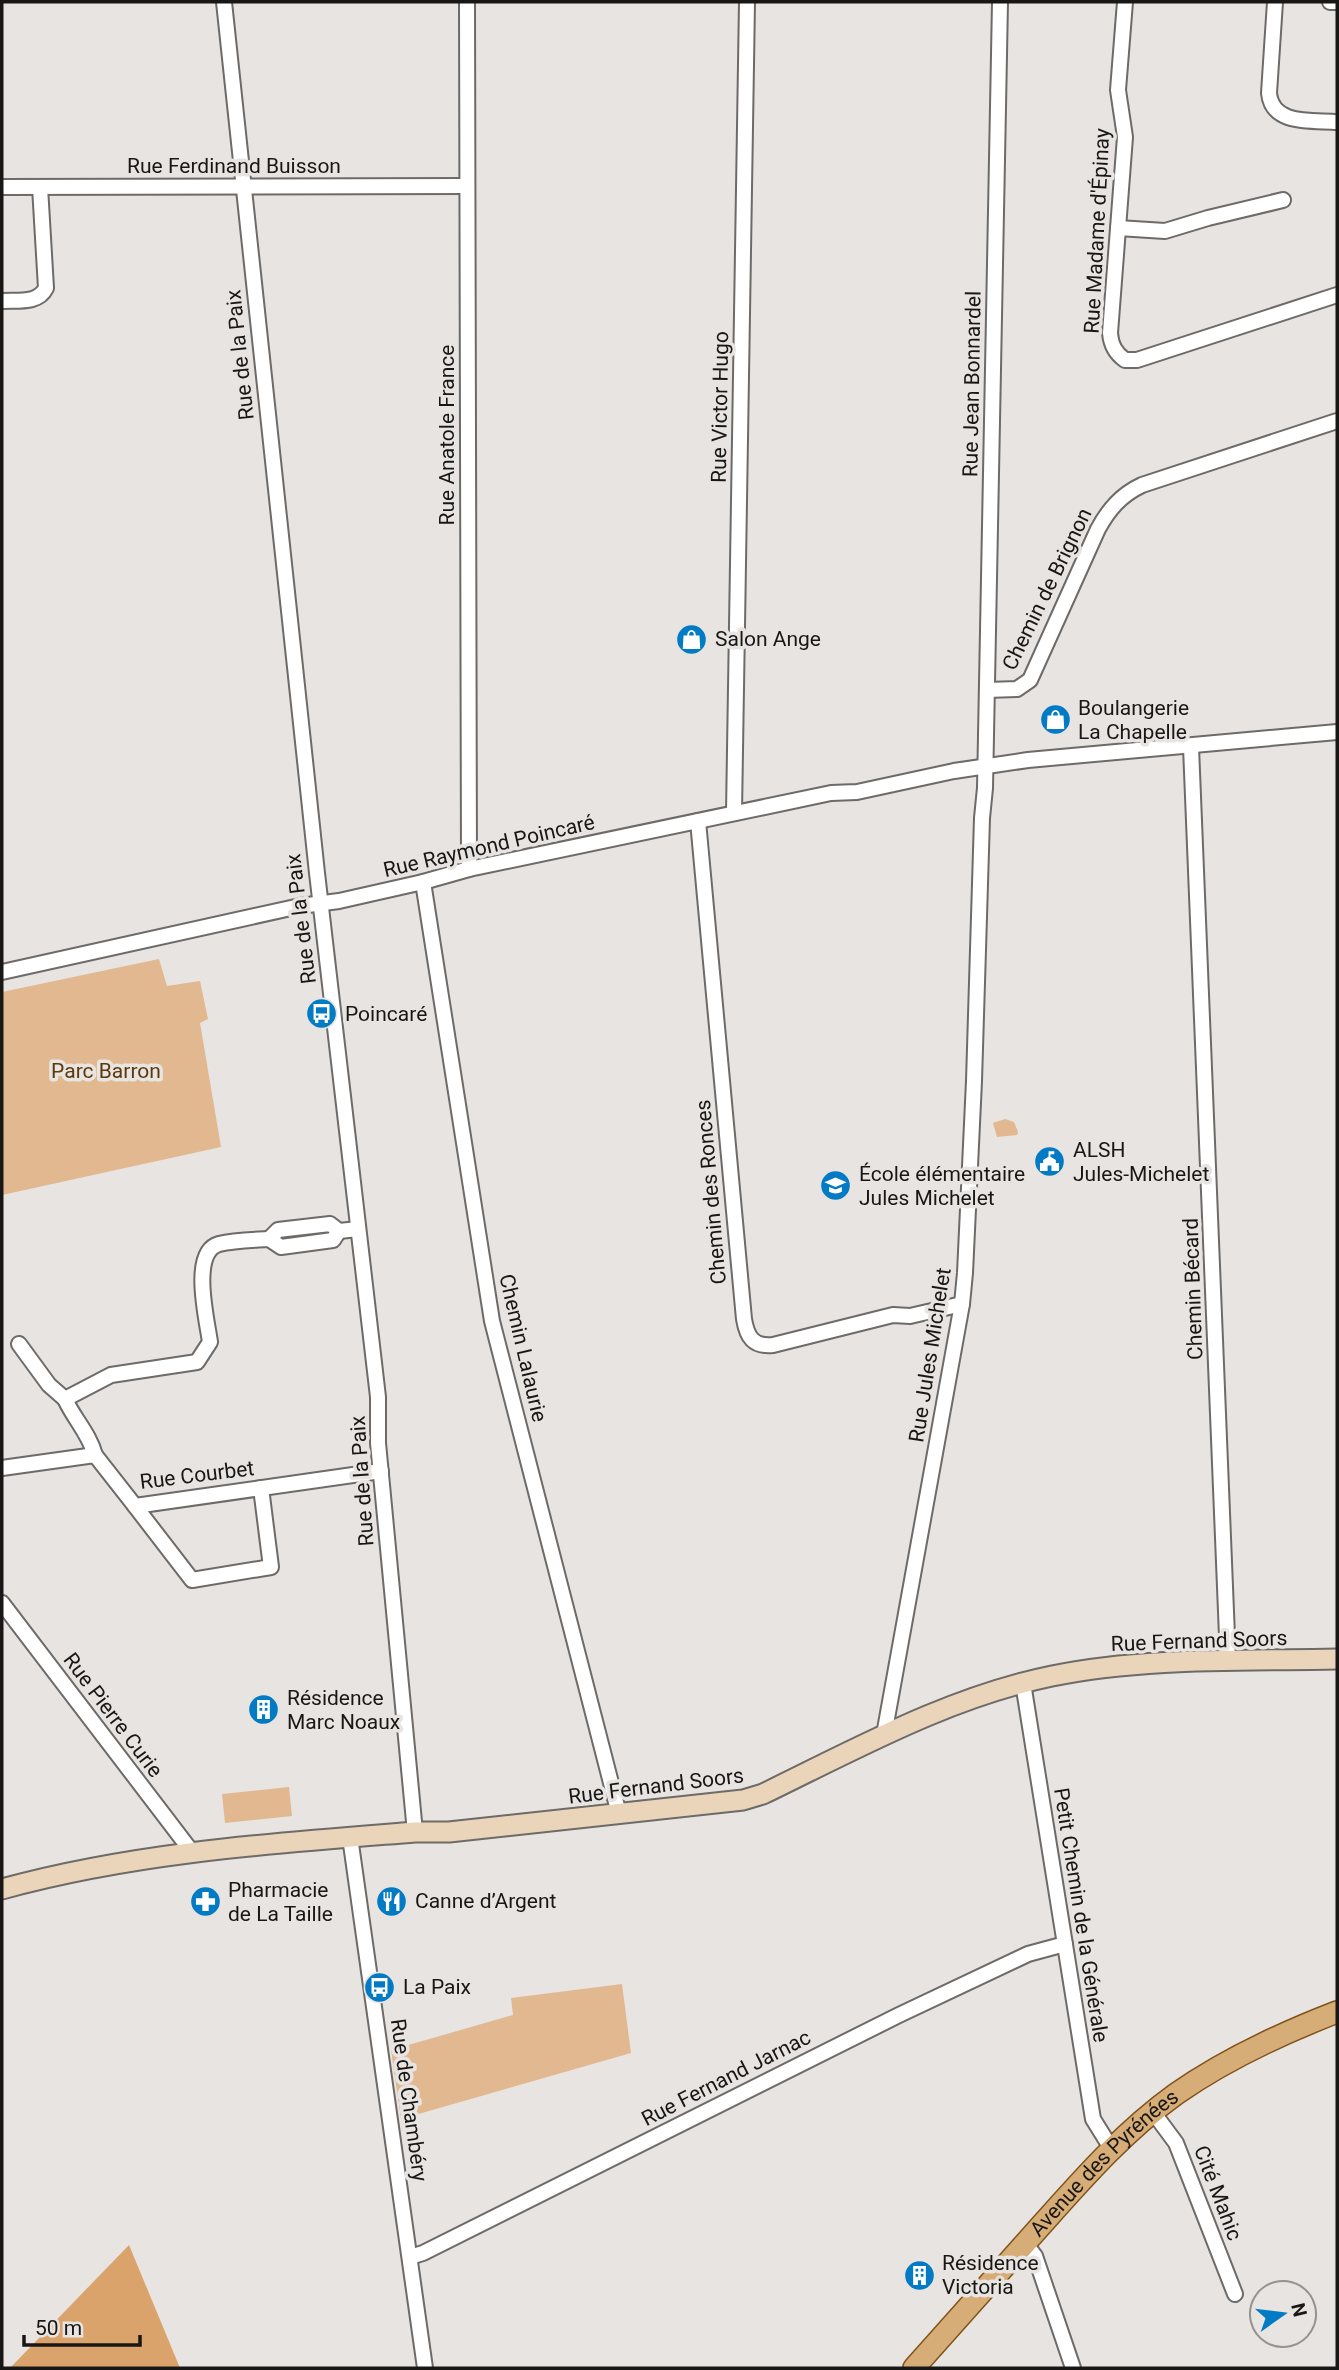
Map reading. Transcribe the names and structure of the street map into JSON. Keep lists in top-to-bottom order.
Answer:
{
  "streets": {
    "main road": ["Avenue des Pyrénées"],
    "street": [
      "Rue Ferdinand Buisson",
      "Rue Madame d'Épinay",
      "Rue de la Paix",
      "Rue Jean Bonnardel",
      "Rue Victor Hugo",
      "Rue Anatole France",
      "Chemin de Brignon",
      "Rue Raymond Poincaré",
      "Chemin des Ronces",
      "Chemin Bécard",
      "Chemin Lalaurie",
      "Rue Jules Michelet",
      "Rue Courbet",
      "Rue Fernand Soors",
      "Rue Pierre Curie",
      "Petit Chemin de la Générale",
      "Rue Fernand Jarnac",
      "Rue de Chambéry",
      "Cité Mahic"
    ]
  },
  "crossings": [
    ["Rue Ferdinand Buisson", "Rue de la Paix"],
    ["Rue Ferdinand Buisson", "Rue Anatole France"],
    ["Rue de la Paix", "Rue Raymond Poincaré"],
    ["Rue de la Paix", "Rue Courbet"],
    ["Rue de la Paix", "Rue Fernand Soors"],
    ["Rue Jean Bonnardel", "Chemin de Brignon"],
    ["Rue Jean Bonnardel", "Rue Raymond Poincaré"],
    ["Rue Jean Bonnardel", "Rue Jules Michelet"],
    ["Rue Victor Hugo", "Rue Raymond Poincaré"],
    ["Rue Anatole France", "Rue Raymond Poincaré"],
    ["Rue Raymond Poincaré", "Chemin des Ronces"],
    ["Rue Raymond Poincaré", "Chemin Bécard"],
    ["Rue Raymond Poincaré", "Chemin Lalaurie"],
    ["Rue Raymond Poincaré", "Rue Jules Michelet"],
    ["Chemin des Ronces", "Rue Jules Michelet"],
    ["Chemin Bécard", "Rue Fernand Soors"],
    ["Chemin Lalaurie", "Rue Fernand Soors"],
    ["Rue Jules Michelet", "Rue Fernand Soors"],
    ["Rue Fernand Soors", "Rue Pierre Curie"],
    ["Rue Fernand Soors", "Petit Chemin de la Générale"],
    ["Rue Fernand Soors", "Rue de Chambéry"],
    ["Petit Chemin de la Générale", "Rue Fernand Jarnac"],
    ["Petit Chemin de la Générale", "Avenue des Pyrénées"],
    ["Rue Fernand Jarnac", "Rue de Chambéry"],
    ["Avenue des Pyrénées", "Cité Mahic"]
  ],
  "parks": ["Parc Barron"],
  "places": {
    "shop": ["Salon Ange", "Boulangerie La Chapelle"],
    "bus stop": ["Poincaré", "La Paix"],
    "public building": ["ALSH Jules-Michelet"],
    "school or university": ["École élémentaire Jules Michelet"],
    "building": ["Résidence Marc Noaux", "Résidence Victoria"],
    "restaurant": ["Canne d’Argent"],
    "pharmacy": ["Pharmacie de La Taille"]
  },
  "scale_bar": "50 m",
  "north": "right"
}
